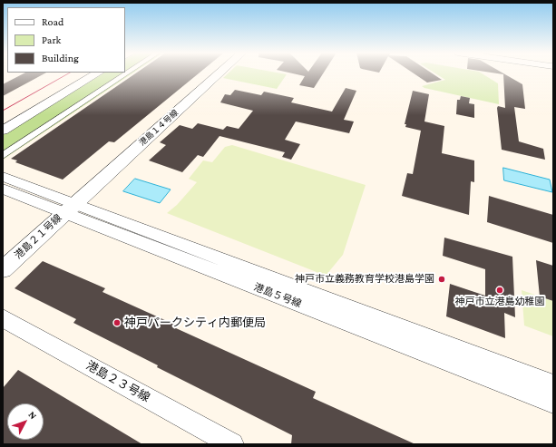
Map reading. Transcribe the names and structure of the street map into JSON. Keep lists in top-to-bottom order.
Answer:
{
  "streets": {
    "street": [
      "港島１４号線",
      "港島２１号線",
      "港島５号線",
      "港島２３号線"
    ]
  },
  "crossings": [
    ["港島１４号線", "港島２１号線"],
    ["港島１４号線", "港島５号線"],
    ["港島２１号線", "港島５号線"]
  ],
  "places": ["神戸市立義務教育学校港島学園", "神戸市立港島幼稚園", "神戸パークシティ内郵便局"],
  "legend": ["Road", "Park", "Building"],
  "north": "top right"
}
